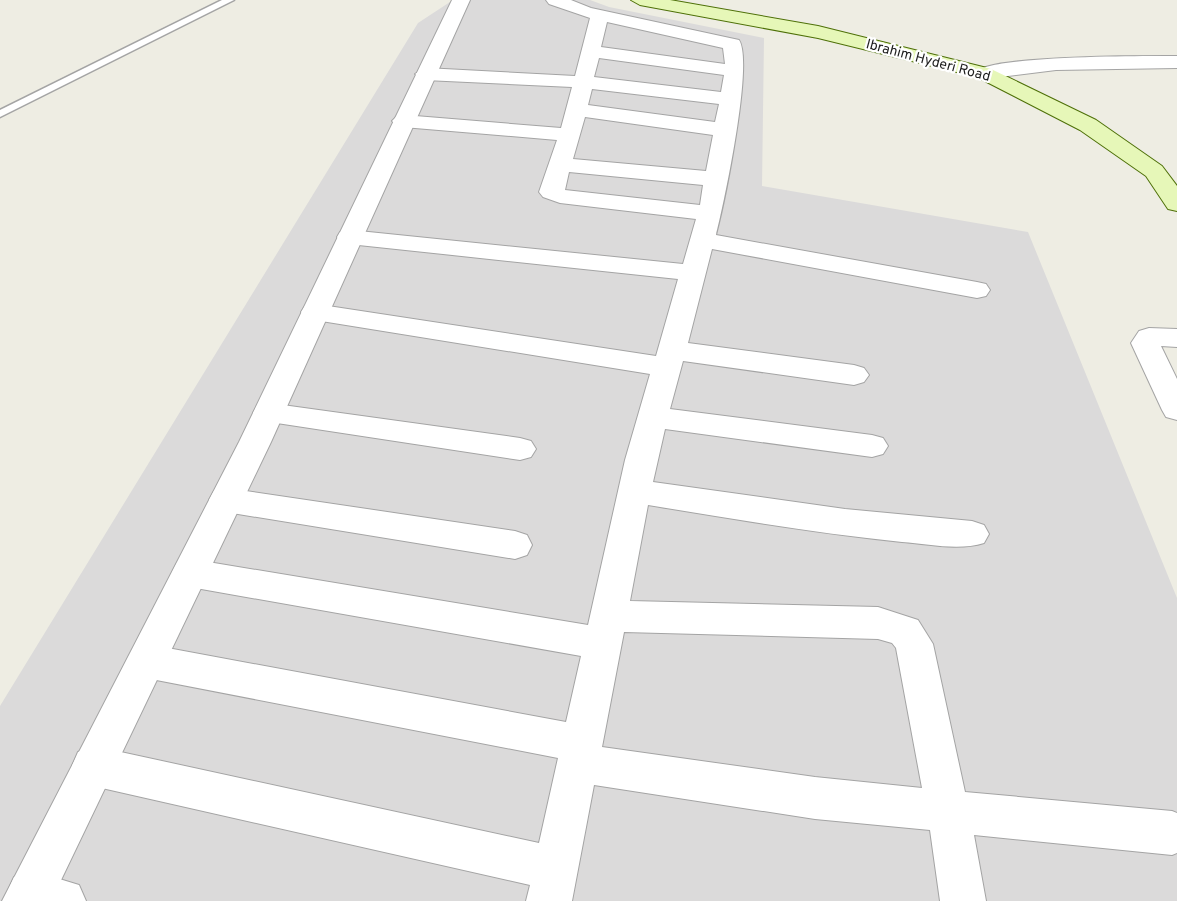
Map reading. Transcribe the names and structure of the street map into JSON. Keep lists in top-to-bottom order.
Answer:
{
  "streets": {
    "main road": ["Ibrahim Hyderi Road"]
  }
}
